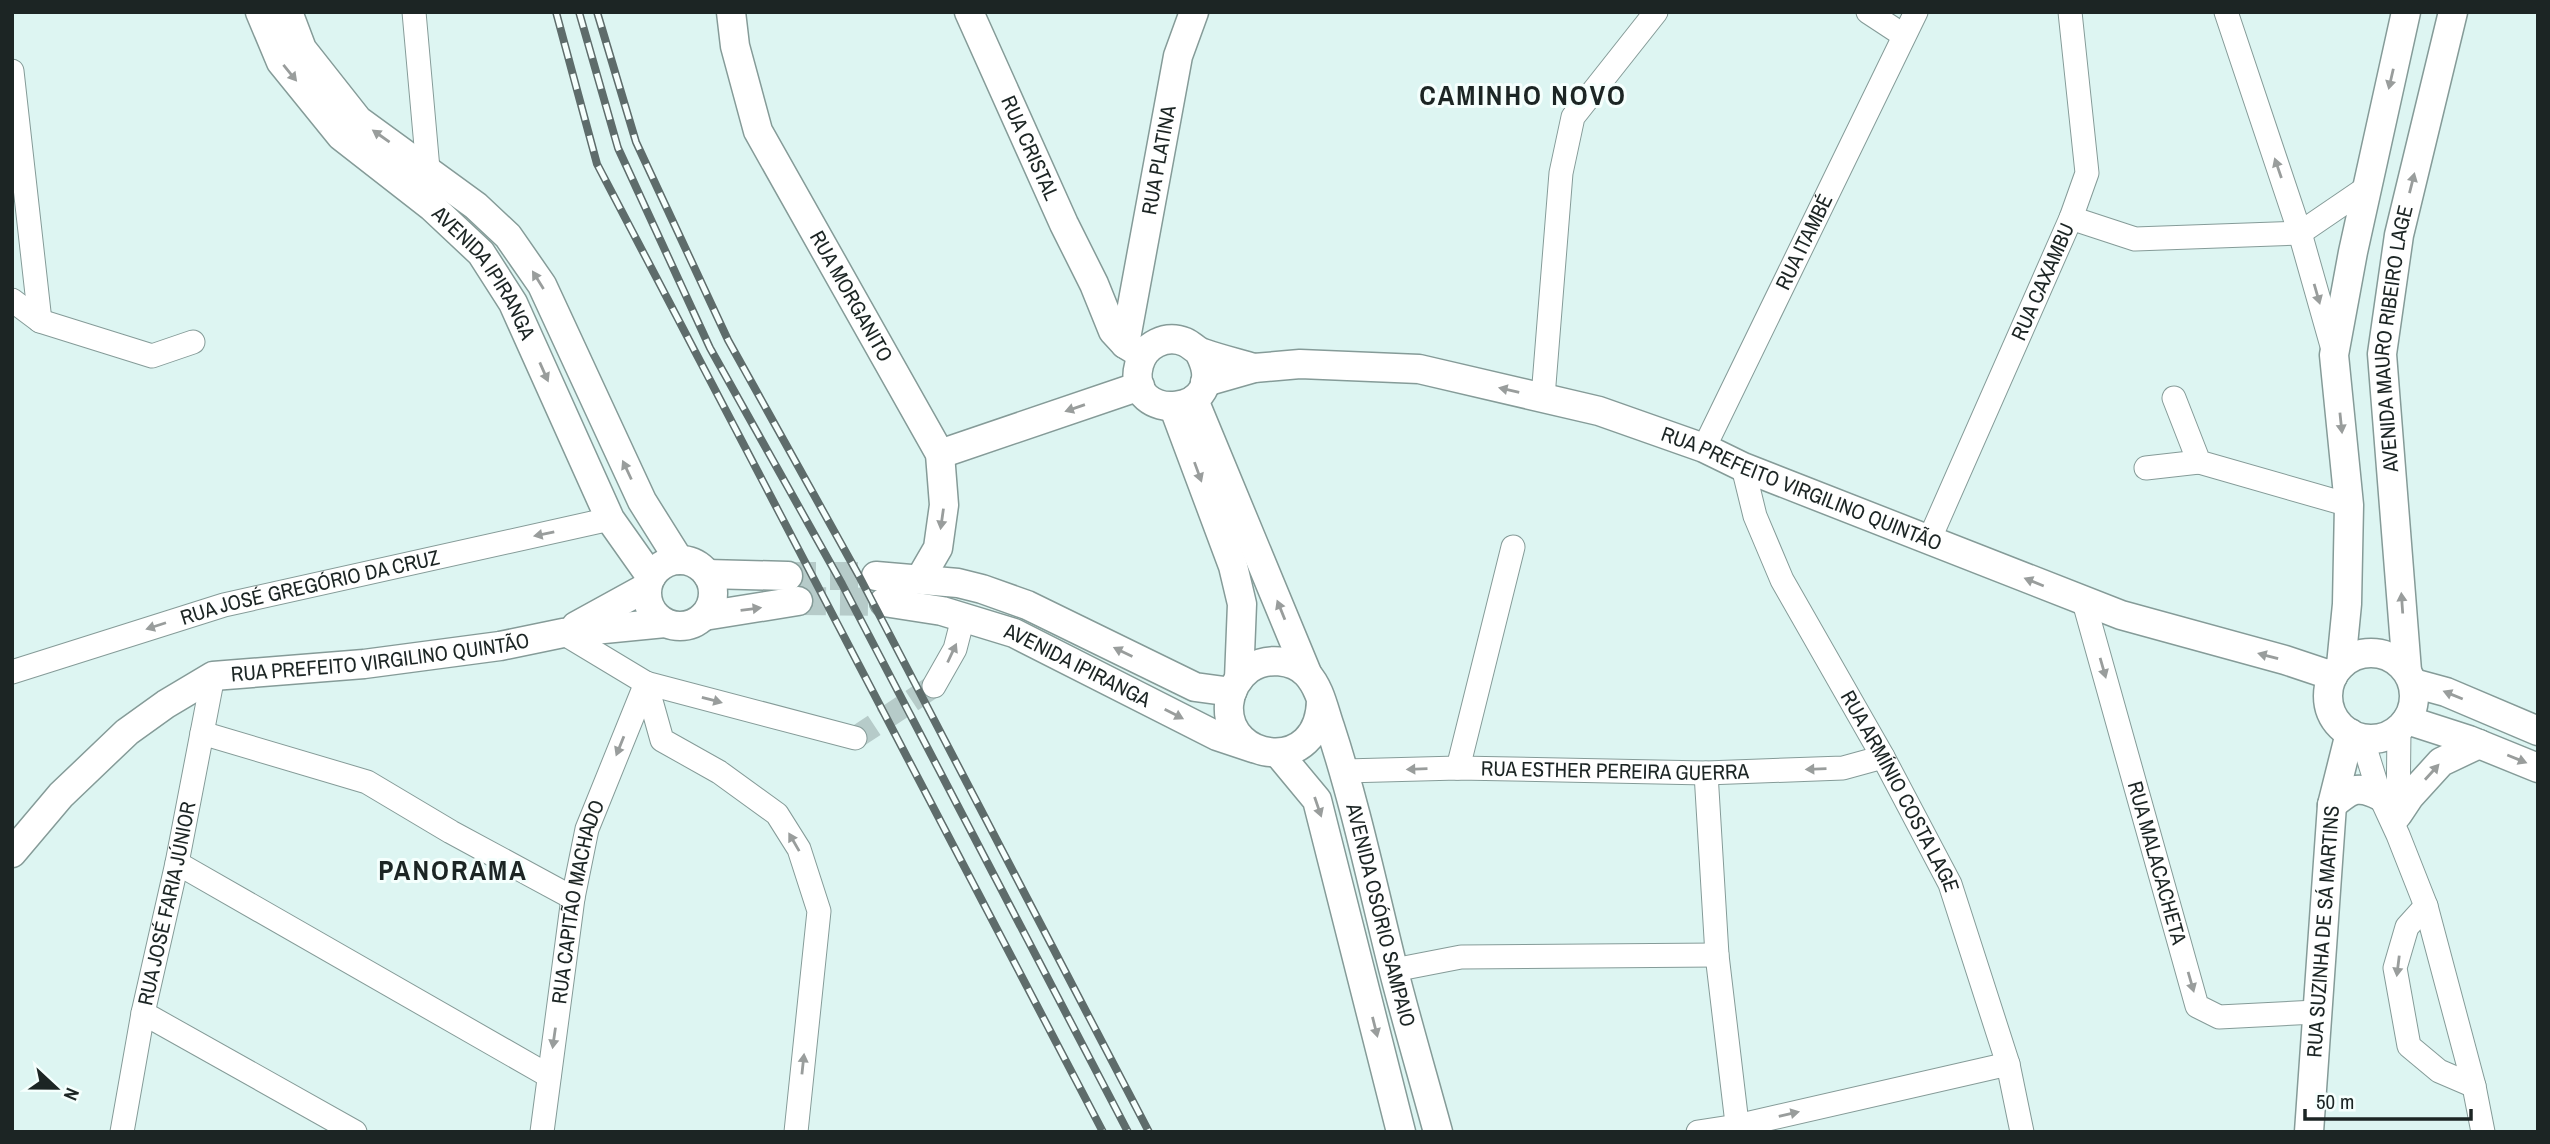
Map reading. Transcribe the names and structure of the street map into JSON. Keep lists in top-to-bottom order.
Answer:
{
  "streets": {
    "street": [
      "RUA CRISTAL",
      "RUA PLATINA",
      "RUA ITAMBÉ",
      "AVENIDA IPIRANGA",
      "RUA CAXAMBU",
      "RUA MORGANITO",
      "AVENIDA MAURO RIBEIRO LAGE",
      "RUA PREFEITO VIRGILINO QUINTÃO",
      "RUA JOSÉ GREGÓRIO DA CRUZ",
      "RUA ESTHER PEREIRA GUERRA",
      "RUA ARMÍNIO COSTA LAGE",
      "RUA MALACACHETA",
      "RUA JOSÉ FARIA JÚNIOR",
      "RUA CAPITÃO MACHADO",
      "AVENIDA OSÓRIO SAMPAIO",
      "RUA SUZINHA DE SÁ MARTINS"
    ]
  },
  "crossings": [
    ["RUA CRISTAL", "RUA PLATINA"],
    ["RUA CRISTAL", "RUA PREFEITO VIRGILINO QUINTÃO"],
    ["RUA PLATINA", "RUA PREFEITO VIRGILINO QUINTÃO"],
    ["RUA ITAMBÉ", "RUA PREFEITO VIRGILINO QUINTÃO"],
    ["AVENIDA IPIRANGA", "RUA MORGANITO"],
    ["AVENIDA IPIRANGA", "RUA PREFEITO VIRGILINO QUINTÃO"],
    ["AVENIDA IPIRANGA", "RUA JOSÉ GREGÓRIO DA CRUZ"],
    ["AVENIDA IPIRANGA", "AVENIDA OSÓRIO SAMPAIO"],
    ["RUA CAXAMBU", "RUA PREFEITO VIRGILINO QUINTÃO"],
    ["AVENIDA MAURO RIBEIRO LAGE", "RUA PREFEITO VIRGILINO QUINTÃO"],
    ["AVENIDA MAURO RIBEIRO LAGE", "RUA SUZINHA DE SÁ MARTINS"],
    ["RUA PREFEITO VIRGILINO QUINTÃO", "RUA ARMÍNIO COSTA LAGE"],
    ["RUA PREFEITO VIRGILINO QUINTÃO", "RUA MALACACHETA"],
    ["RUA PREFEITO VIRGILINO QUINTÃO", "RUA JOSÉ FARIA JÚNIOR"],
    ["RUA PREFEITO VIRGILINO QUINTÃO", "RUA SUZINHA DE SÁ MARTINS"],
    ["RUA ESTHER PEREIRA GUERRA", "RUA ARMÍNIO COSTA LAGE"],
    ["RUA ESTHER PEREIRA GUERRA", "AVENIDA OSÓRIO SAMPAIO"],
    ["RUA MALACACHETA", "RUA SUZINHA DE SÁ MARTINS"]
  ],
  "one_way": [
    "RUA JOSÉ GREGÓRIO DA CRUZ",
    "RUA ESTHER PEREIRA GUERRA",
    "RUA MALACACHETA",
    "RUA CAPITÃO MACHADO"
  ],
  "districts": ["CAMINHO NOVO", "PANORAMA"],
  "scale_bar": "50 m",
  "north": "right"
}
